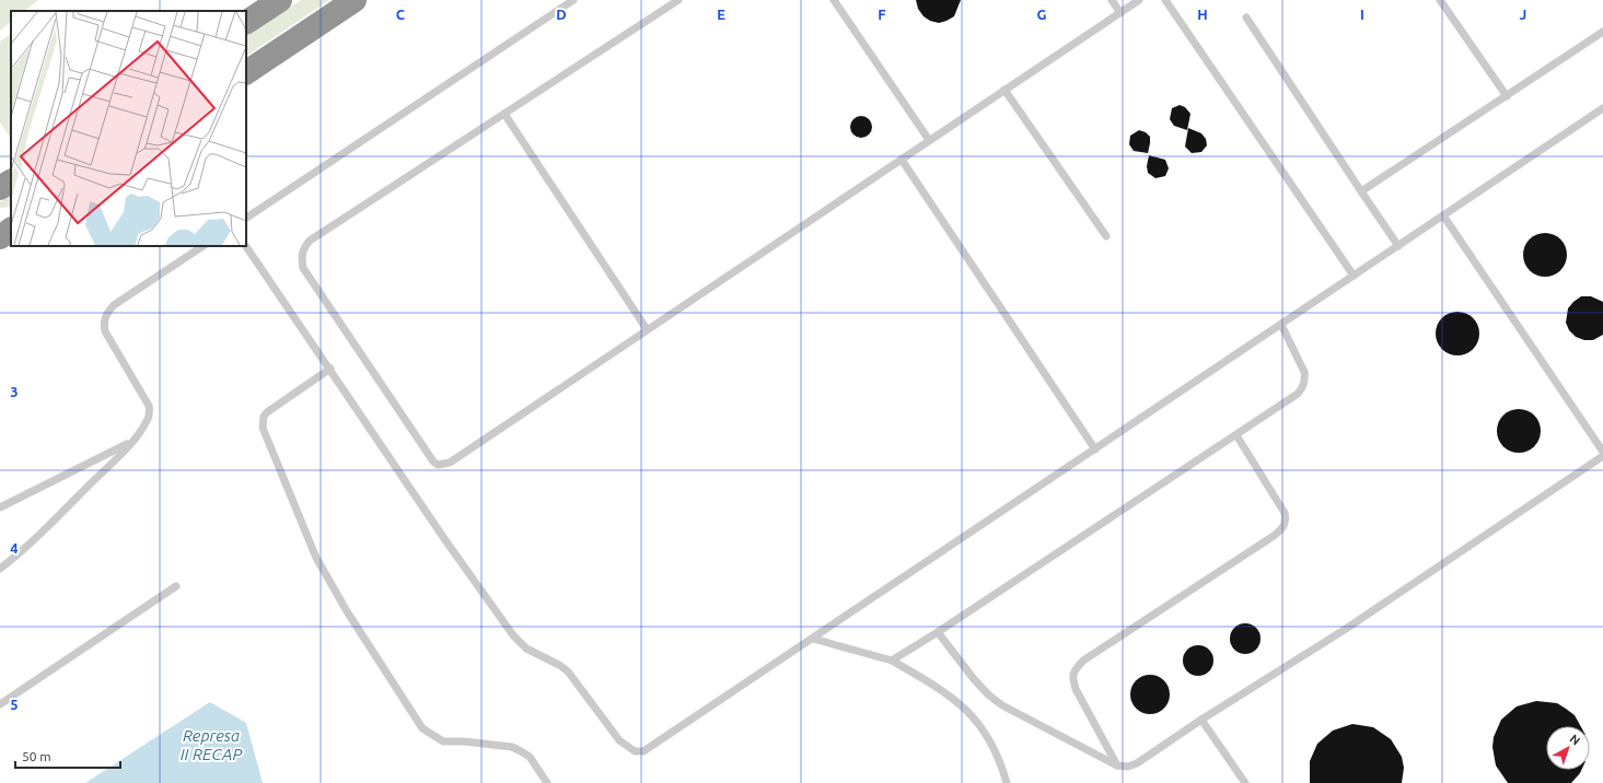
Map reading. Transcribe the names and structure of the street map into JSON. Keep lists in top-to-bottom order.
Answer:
{
  "water": ["Represa II RECAP"],
  "scale_bar": "50 m",
  "north": "top right",
  "grid": {
    "columns": [
      "C",
      "D",
      "E",
      "F",
      "G",
      "H",
      "I",
      "J"
    ],
    "rows": ["3", "4", "5"]
  }
}
